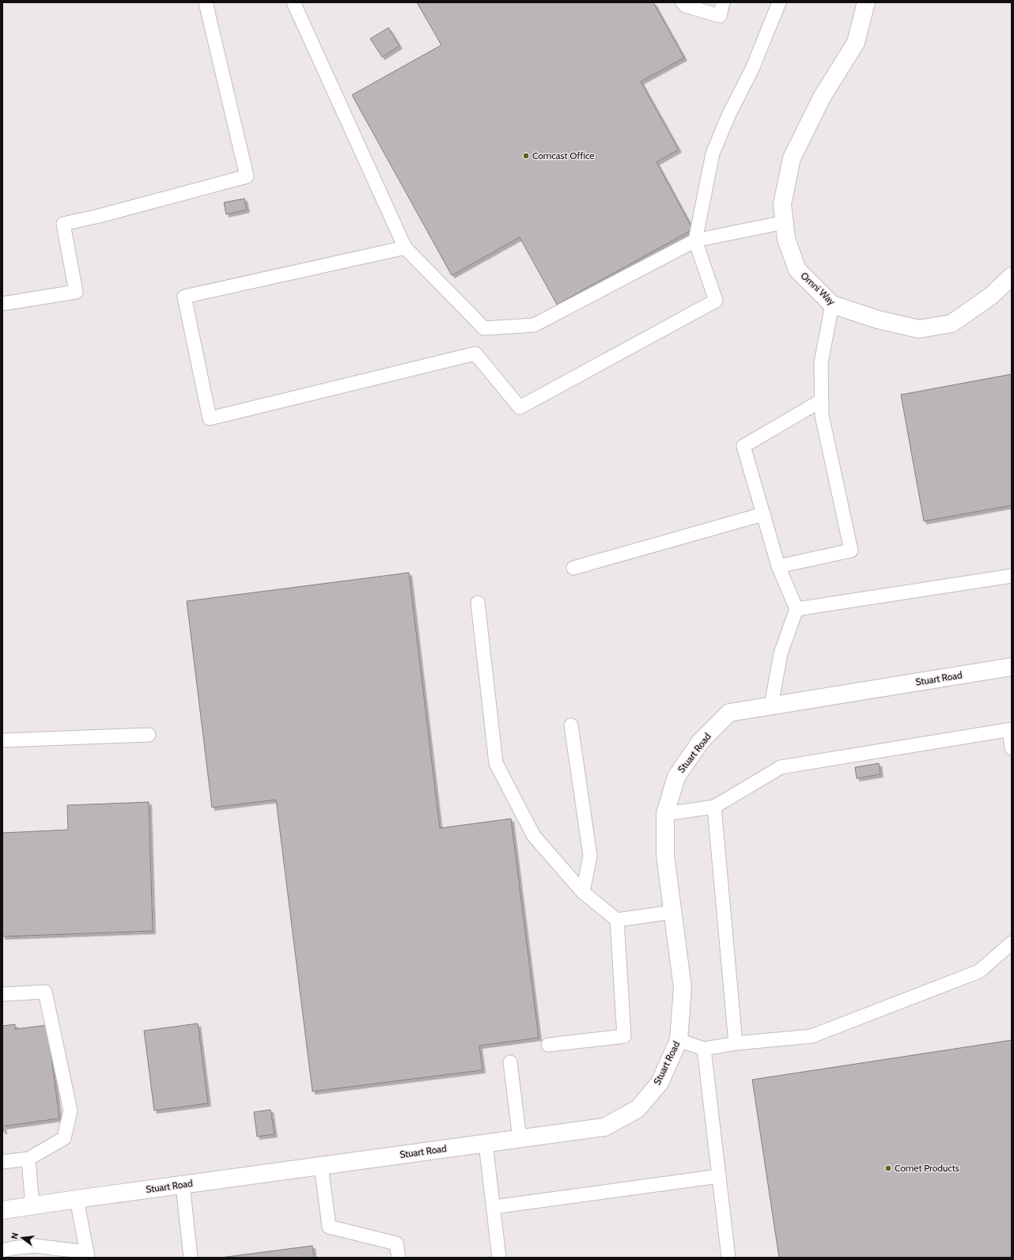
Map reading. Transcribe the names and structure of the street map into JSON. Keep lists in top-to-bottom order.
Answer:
{
  "streets": {
    "street": ["Omni Way", "Stuart Road"]
  },
  "places": ["Comcast Office", "Comet Products"],
  "north": "left"
}
